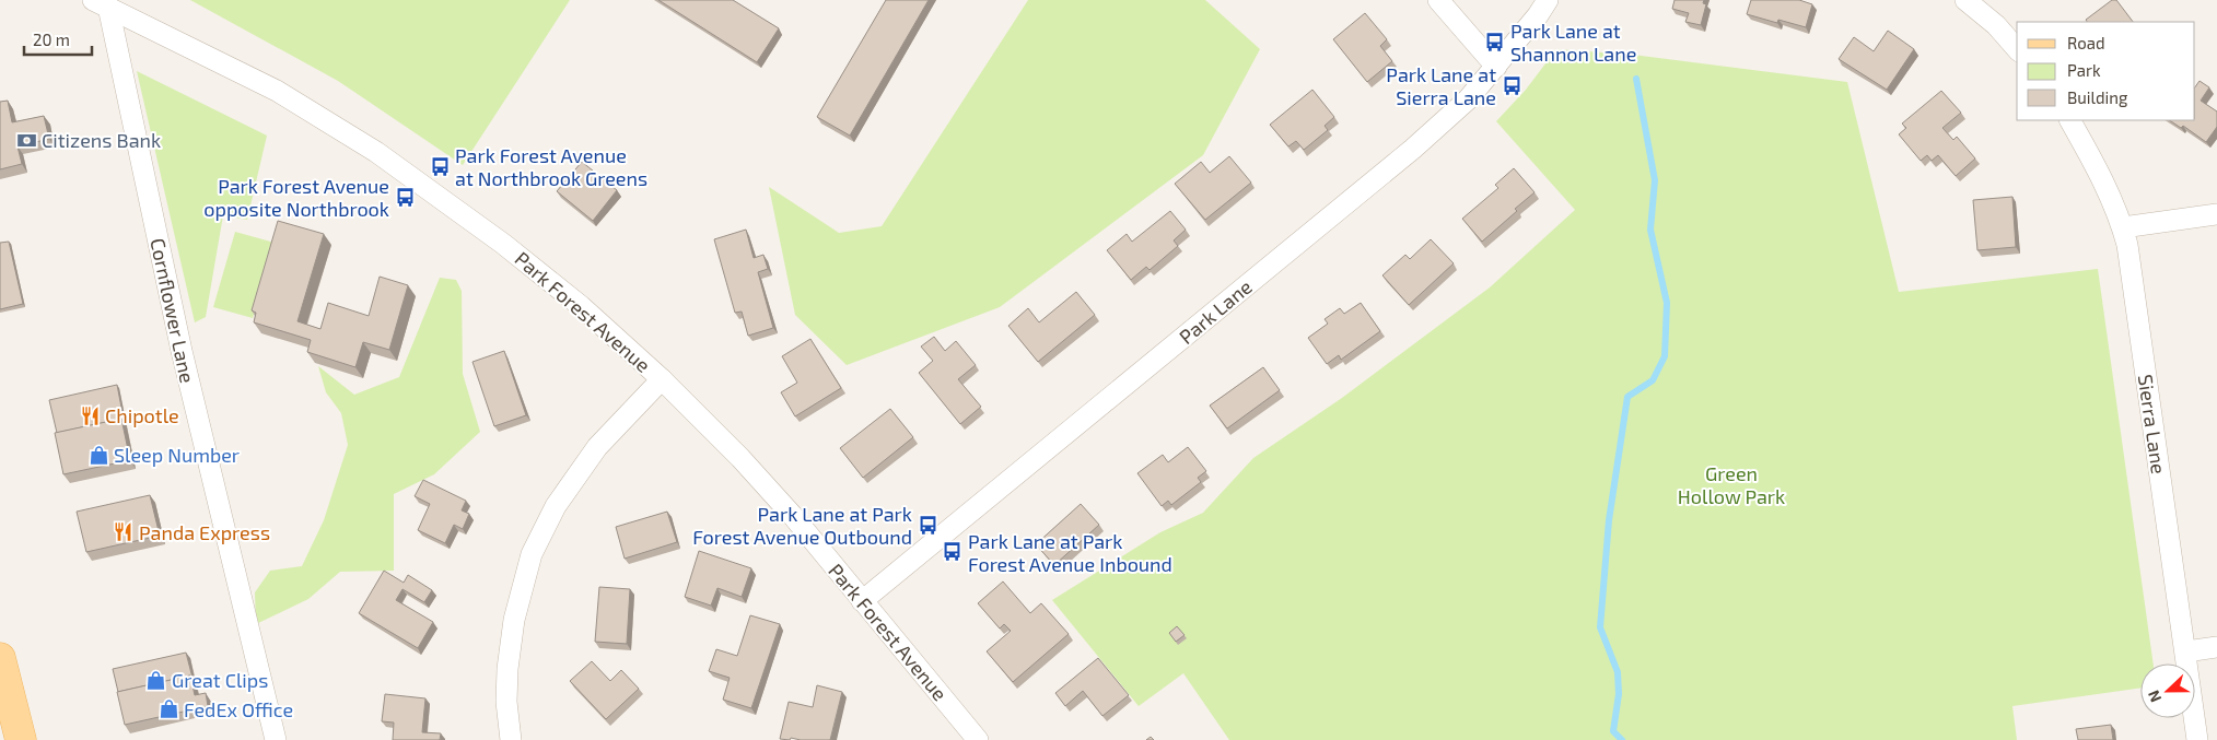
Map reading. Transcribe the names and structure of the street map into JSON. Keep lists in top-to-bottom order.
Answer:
{
  "streets": {
    "street": [
      "Cornflower Lane",
      "Park Forest Avenue",
      "Park Lane",
      "Sierra Lane"
    ]
  },
  "crossings": [
    ["Cornflower Lane", "Park Forest Avenue"],
    ["Park Forest Avenue", "Park Lane"]
  ],
  "parks": ["Green Hollow Park"],
  "places": {
    "bus stop": [
      "Park Lane at Shannon Lane",
      "Park Lane at Sierra Lane",
      "Park Forest Avenue at Northbrook Greens",
      "Park Forest Avenue opposite Northbrook",
      "Park Lane at Park Forest Avenue Outbound",
      "Park Lane at Park Forest Avenue Inbound"
    ],
    "bank": ["Citizens Bank"],
    "restaurant": ["Chipotle", "Panda Express"],
    "shop": ["Sleep Number", "Great Clips", "FedEx Office"]
  },
  "legend": ["Road", "Park", "Building"],
  "scale_bar": "20 m",
  "north": "left"
}
